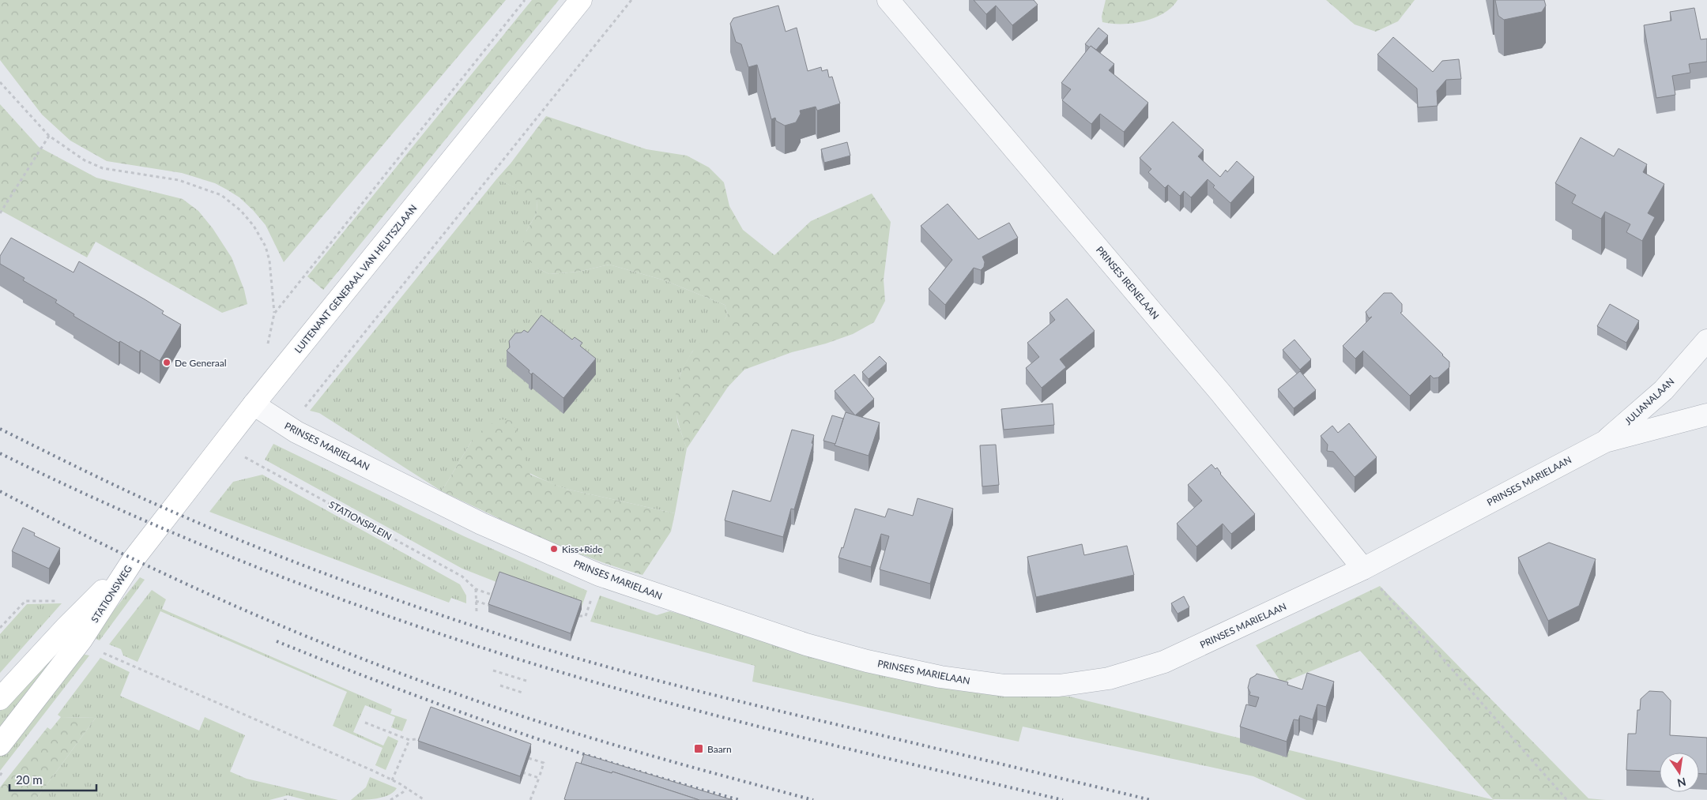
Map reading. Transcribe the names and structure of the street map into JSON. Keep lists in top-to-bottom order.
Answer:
{
  "streets": {
    "main road": ["LUITENANT GENERAAL VAN HEUTSZLAAN", "STATIONSWEG"],
    "street": ["PRINSES IRENELAAN", "JULIANALAAN", "PRINSES MARIELAAN"],
    "path": ["STATIONSPLEIN"]
  },
  "crossings": [
    ["LUITENANT GENERAAL VAN HEUTSZLAAN", "PRINSES MARIELAAN"],
    ["LUITENANT GENERAAL VAN HEUTSZLAAN", "STATIONSWEG"],
    ["PRINSES IRENELAAN", "PRINSES MARIELAAN"],
    ["JULIANALAAN", "PRINSES MARIELAAN"]
  ],
  "places": {
    "other": ["De Generaal", "Kiss+Ride"],
    "transit": ["Baarn"]
  },
  "scale_bar": "20 m",
  "north": "bottom"
}
